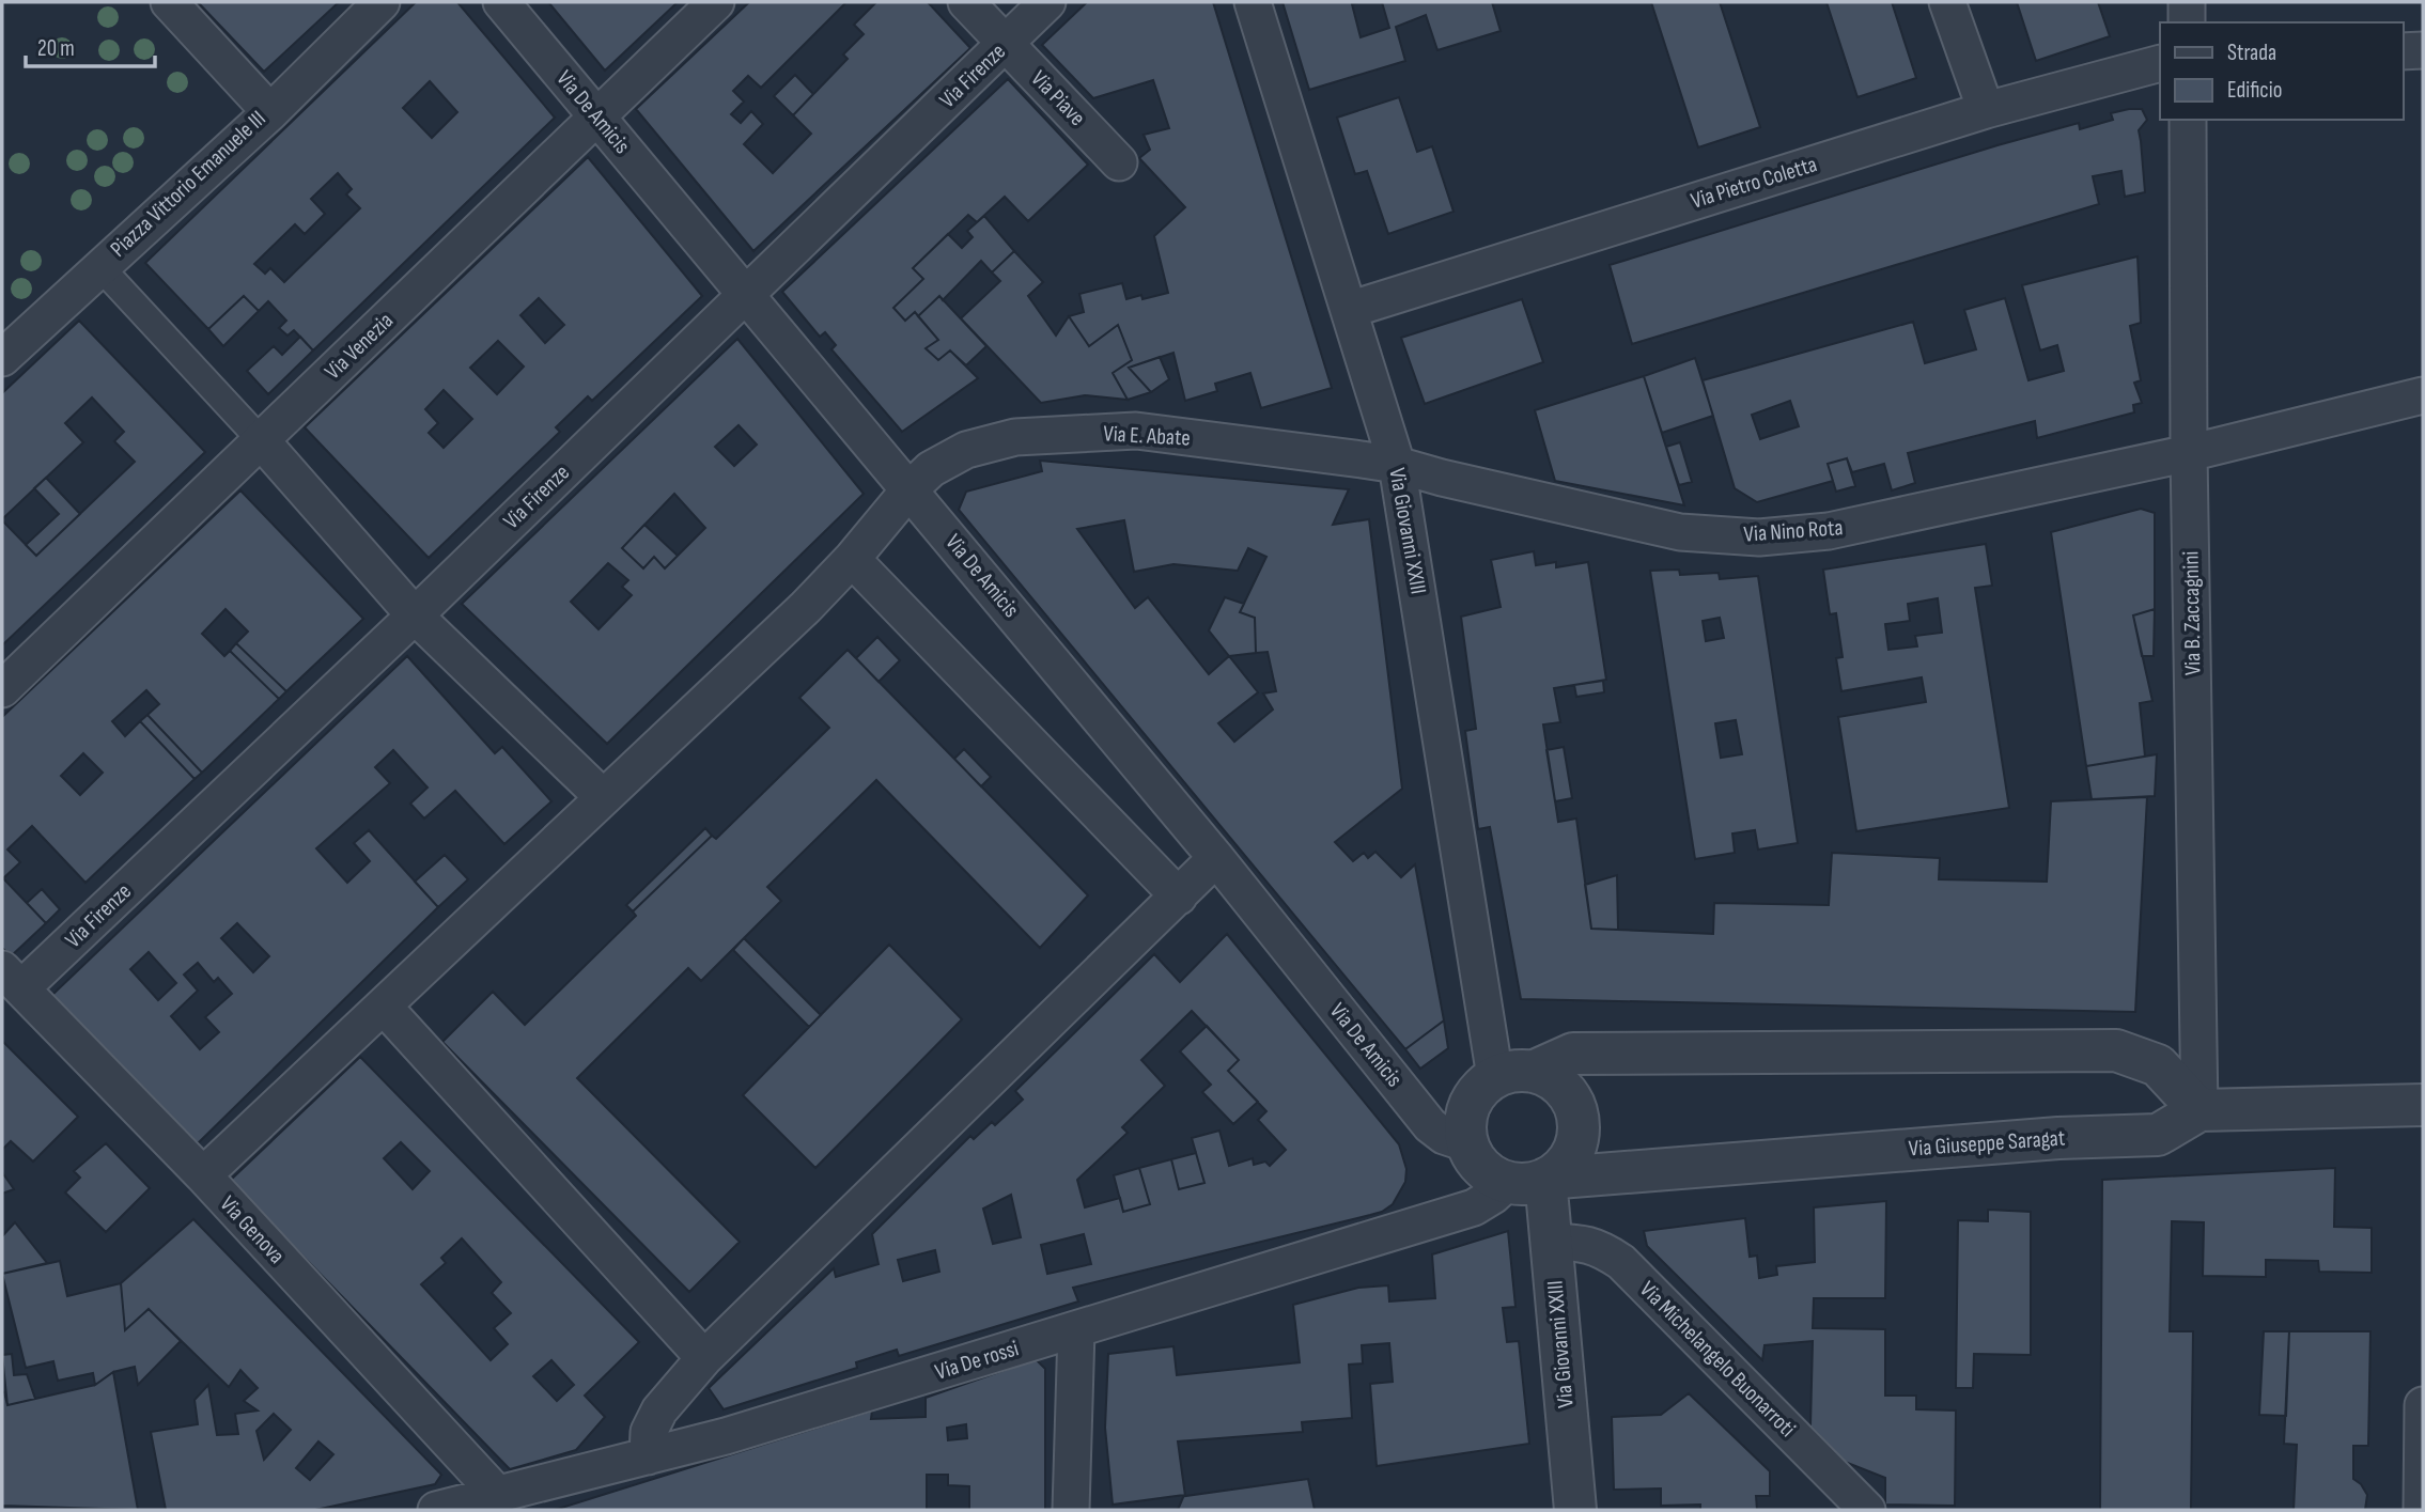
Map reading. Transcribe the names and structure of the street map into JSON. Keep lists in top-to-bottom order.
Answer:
{
  "streets": {
    "street": [
      "Via Firenze",
      "Via Piave",
      "Via De Amicis",
      "Via Pietro Coletta",
      "Piazza Vittorio Emanuele III",
      "Via Venezia",
      "Via E. Abate",
      "Via Giovanni XXIII",
      "Via Nino Rota",
      "Via B. Zaccagnini",
      "Via Giuseppe Saragat",
      "Via Genova",
      "Via Michelangelo Buonarroti",
      "Via De rossi"
    ]
  },
  "crossings": [
    ["Via Firenze", "Via Piave"],
    ["Via Firenze", "Via De Amicis"],
    ["Via Firenze", "Via Genova"],
    ["Via De Amicis", "Via Venezia"],
    ["Via De Amicis", "Via E. Abate"],
    ["Via De Amicis", "Via Giovanni XXIII"],
    ["Via De Amicis", "Via Giuseppe Saragat"],
    ["Via De Amicis", "Via De rossi"],
    ["Via Pietro Coletta", "Via Giovanni XXIII"],
    ["Via E. Abate", "Via Giovanni XXIII"],
    ["Via E. Abate", "Via Nino Rota"],
    ["Via E. Abate", "Via Genova"],
    ["Via Giovanni XXIII", "Via Nino Rota"],
    ["Via Giovanni XXIII", "Via Giuseppe Saragat"],
    ["Via Giovanni XXIII", "Via Michelangelo Buonarroti"],
    ["Via Giovanni XXIII", "Via De rossi"],
    ["Via Nino Rota", "Via B. Zaccagnini"],
    ["Via B. Zaccagnini", "Via Giuseppe Saragat"],
    ["Via Giuseppe Saragat", "Via De rossi"],
    ["Via Genova", "Via De rossi"]
  ],
  "legend": ["Strada", "Edificio"],
  "scale_bar": "20 m"
}
